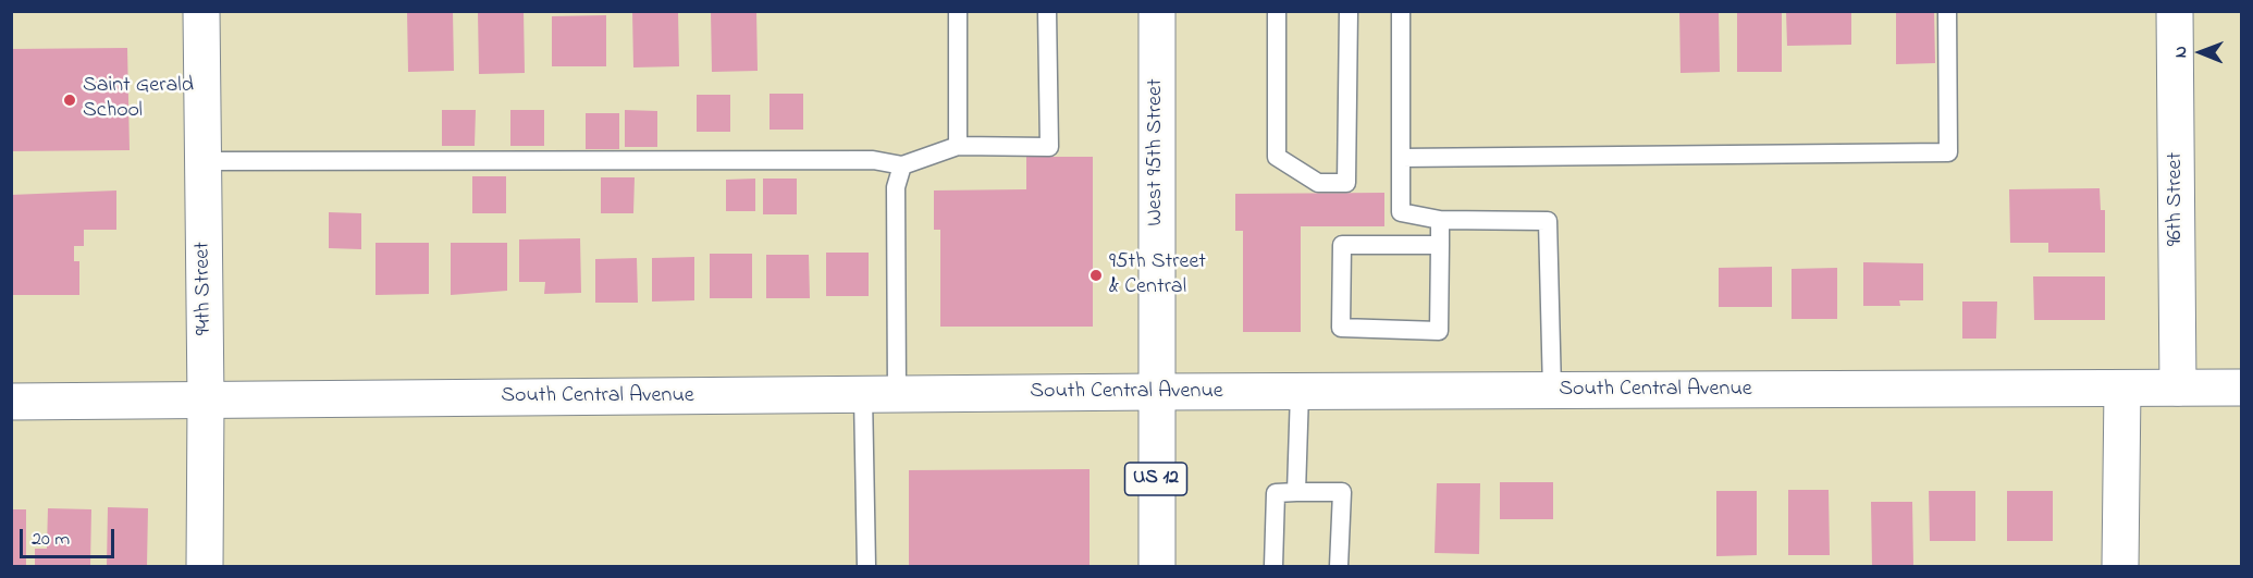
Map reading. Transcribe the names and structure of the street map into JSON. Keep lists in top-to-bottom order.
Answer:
{
  "streets": {
    "street": [
      "West 95th Street",
      "96th Street",
      "94th Street",
      "South Central Avenue",
      "US 12"
    ]
  },
  "crossings": [
    ["West 95th Street", "South Central Avenue"],
    ["96th Street", "South Central Avenue"],
    ["94th Street", "South Central Avenue"]
  ],
  "places": ["Saint Gerald School", "95th Street & Central"],
  "scale_bar": "20 m",
  "north": "left"
}
